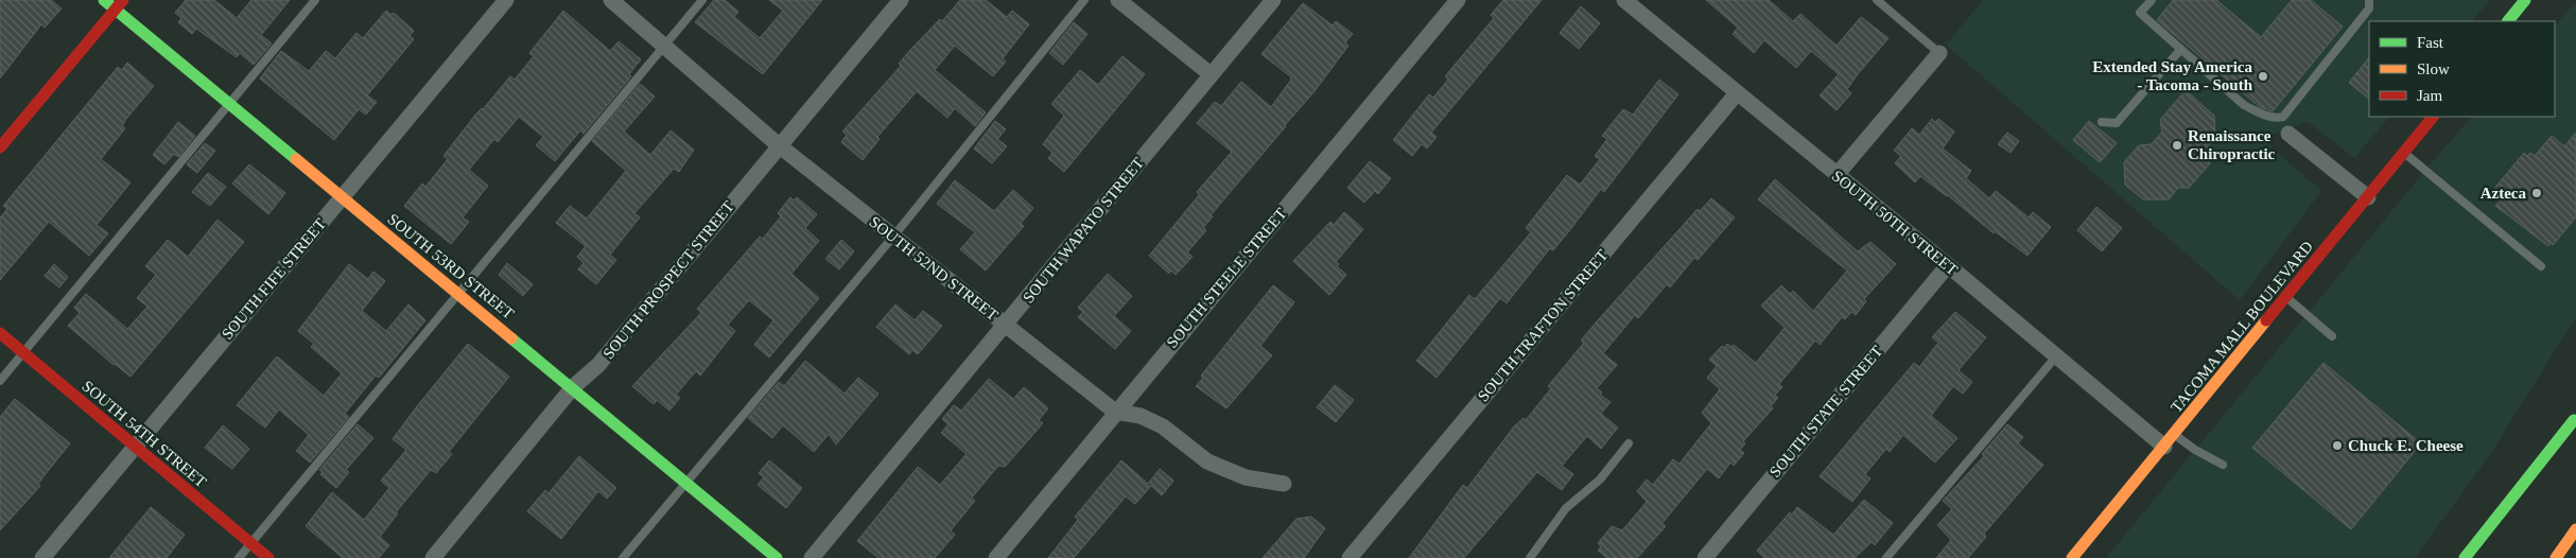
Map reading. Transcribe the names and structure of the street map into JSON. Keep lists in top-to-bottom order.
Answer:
{
  "streets": {
    "main road": ["SOUTH 53RD STREET", "TACOMA MALL BOULEVARD", "SOUTH 54TH STREET"],
    "street": [
      "SOUTH 50TH STREET",
      "SOUTH WAPATO STREET",
      "SOUTH 52ND STREET",
      "SOUTH STEELE STREET",
      "SOUTH FIFE STREET",
      "SOUTH PROSPECT STREET",
      "SOUTH TRAFTON STREET",
      "SOUTH STATE STREET"
    ]
  },
  "crossings": [
    ["SOUTH 50TH STREET", "SOUTH TRAFTON STREET"],
    ["SOUTH 50TH STREET", "TACOMA MALL BOULEVARD"],
    ["SOUTH 50TH STREET", "SOUTH STATE STREET"],
    ["SOUTH WAPATO STREET", "SOUTH 52ND STREET"],
    ["SOUTH 53RD STREET", "SOUTH FIFE STREET"],
    ["SOUTH 53RD STREET", "SOUTH PROSPECT STREET"],
    ["SOUTH 52ND STREET", "SOUTH STEELE STREET"],
    ["SOUTH 52ND STREET", "SOUTH PROSPECT STREET"],
    ["SOUTH FIFE STREET", "SOUTH 54TH STREET"]
  ],
  "places": [
    "Extended Stay America - Tacoma - South",
    "Renaissance Chiropractic",
    "Azteca",
    "Chuck E. Cheese"
  ],
  "legend": ["Fast", "Slow", "Jam"]
}
